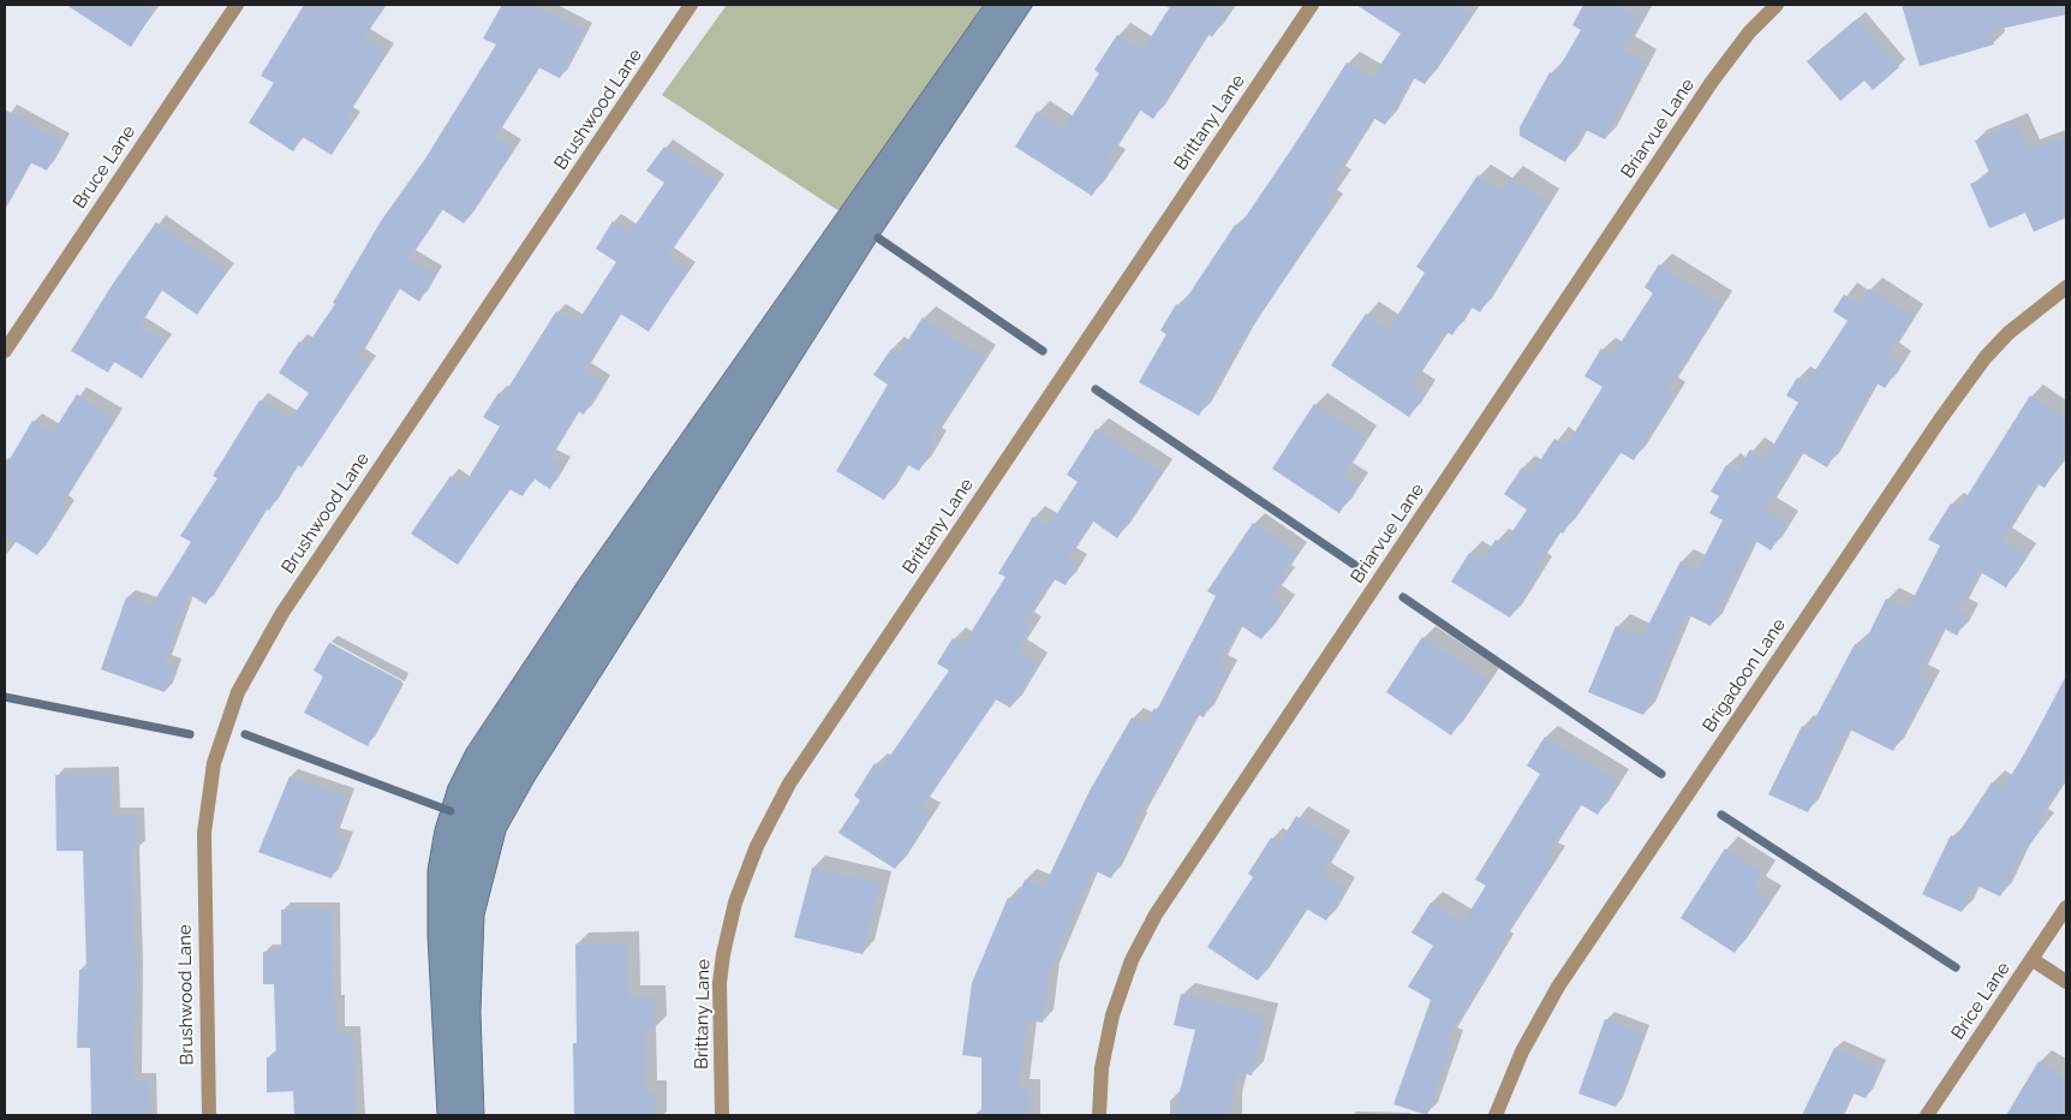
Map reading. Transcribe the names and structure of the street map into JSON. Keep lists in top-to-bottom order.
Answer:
{
  "streets": {
    "street": [
      "Brushwood Lane",
      "Brittany Lane",
      "Briarvue Lane",
      "Bruce Lane",
      "Brigadoon Lane",
      "Brice Lane"
    ]
  }
}
